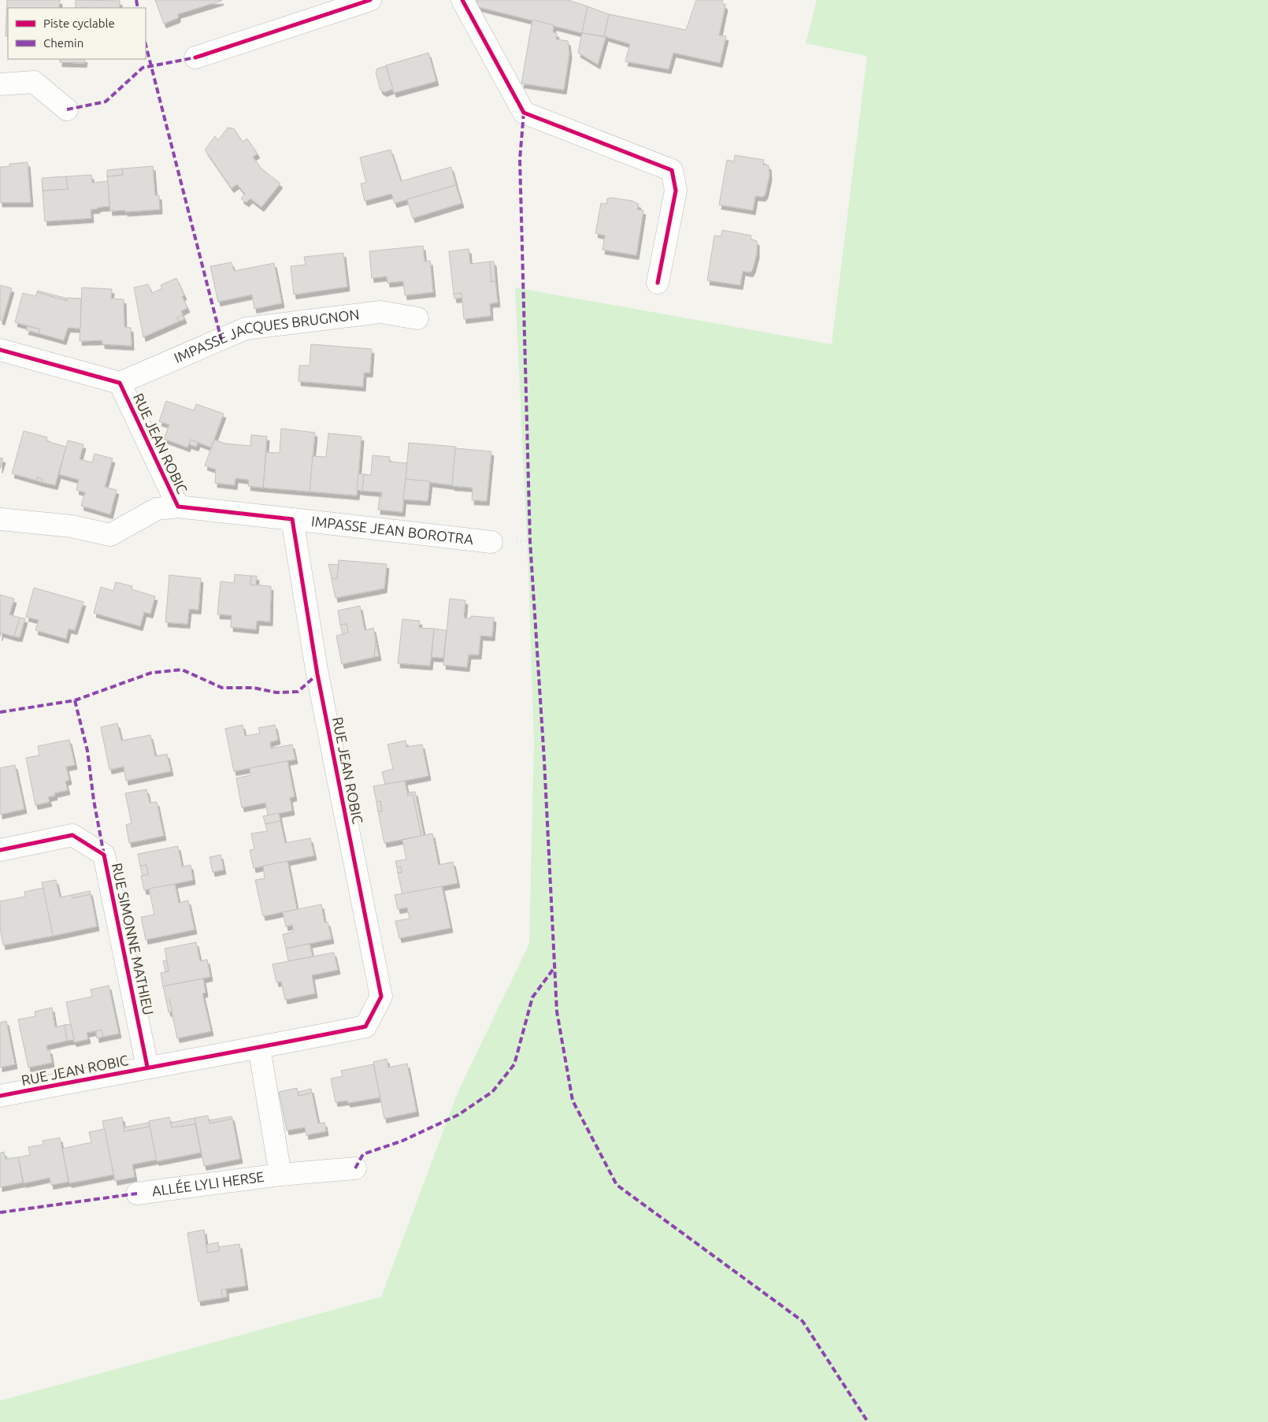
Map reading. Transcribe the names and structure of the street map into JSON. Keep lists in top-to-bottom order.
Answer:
{
  "streets": {
    "street": [
      "IMPASSE JACQUES BRUGNON",
      "RUE JEAN ROBIC",
      "IMPASSE JEAN BOROTRA",
      "RUE SIMONNE MATHIEU",
      "ALLÉE LYLI HERSE"
    ]
  },
  "crossings": [
    ["IMPASSE JACQUES BRUGNON", "RUE JEAN ROBIC"],
    ["RUE JEAN ROBIC", "IMPASSE JEAN BOROTRA"],
    ["RUE JEAN ROBIC", "RUE SIMONNE MATHIEU"],
    ["RUE JEAN ROBIC", "ALLÉE LYLI HERSE"]
  ],
  "legend": ["Piste cyclable", "Chemin"]
}
